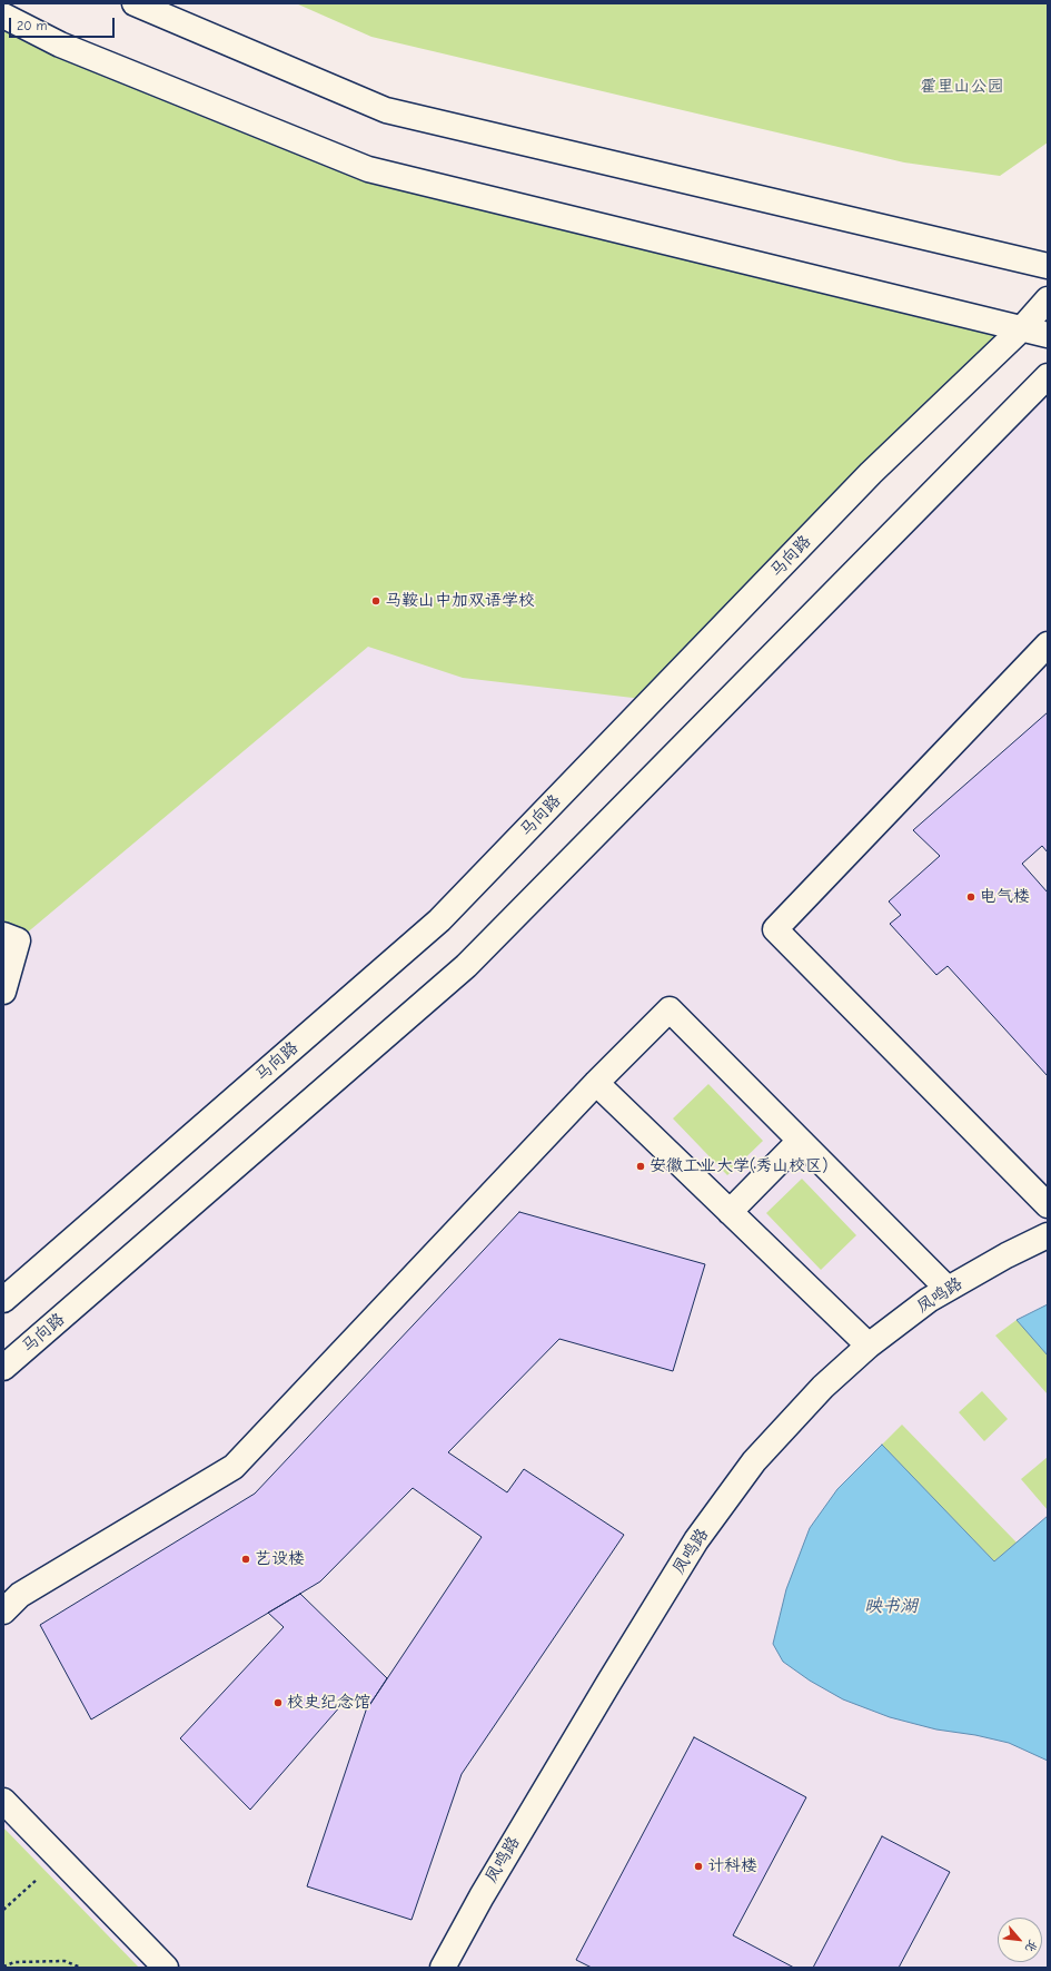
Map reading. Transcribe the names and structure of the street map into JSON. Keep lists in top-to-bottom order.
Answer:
{
  "streets": {
    "main road": ["马向路", "凤鸣路"]
  },
  "water": ["映书湖"],
  "parks": ["霍里山公园"],
  "places": [
    "马鞍山中加双语学校",
    "电气楼",
    "安徽工业大学(秀山校区)",
    "艺设楼",
    "校史纪念馆",
    "计科楼"
  ],
  "scale_bar": "20 m",
  "north": "bottom right"
}
